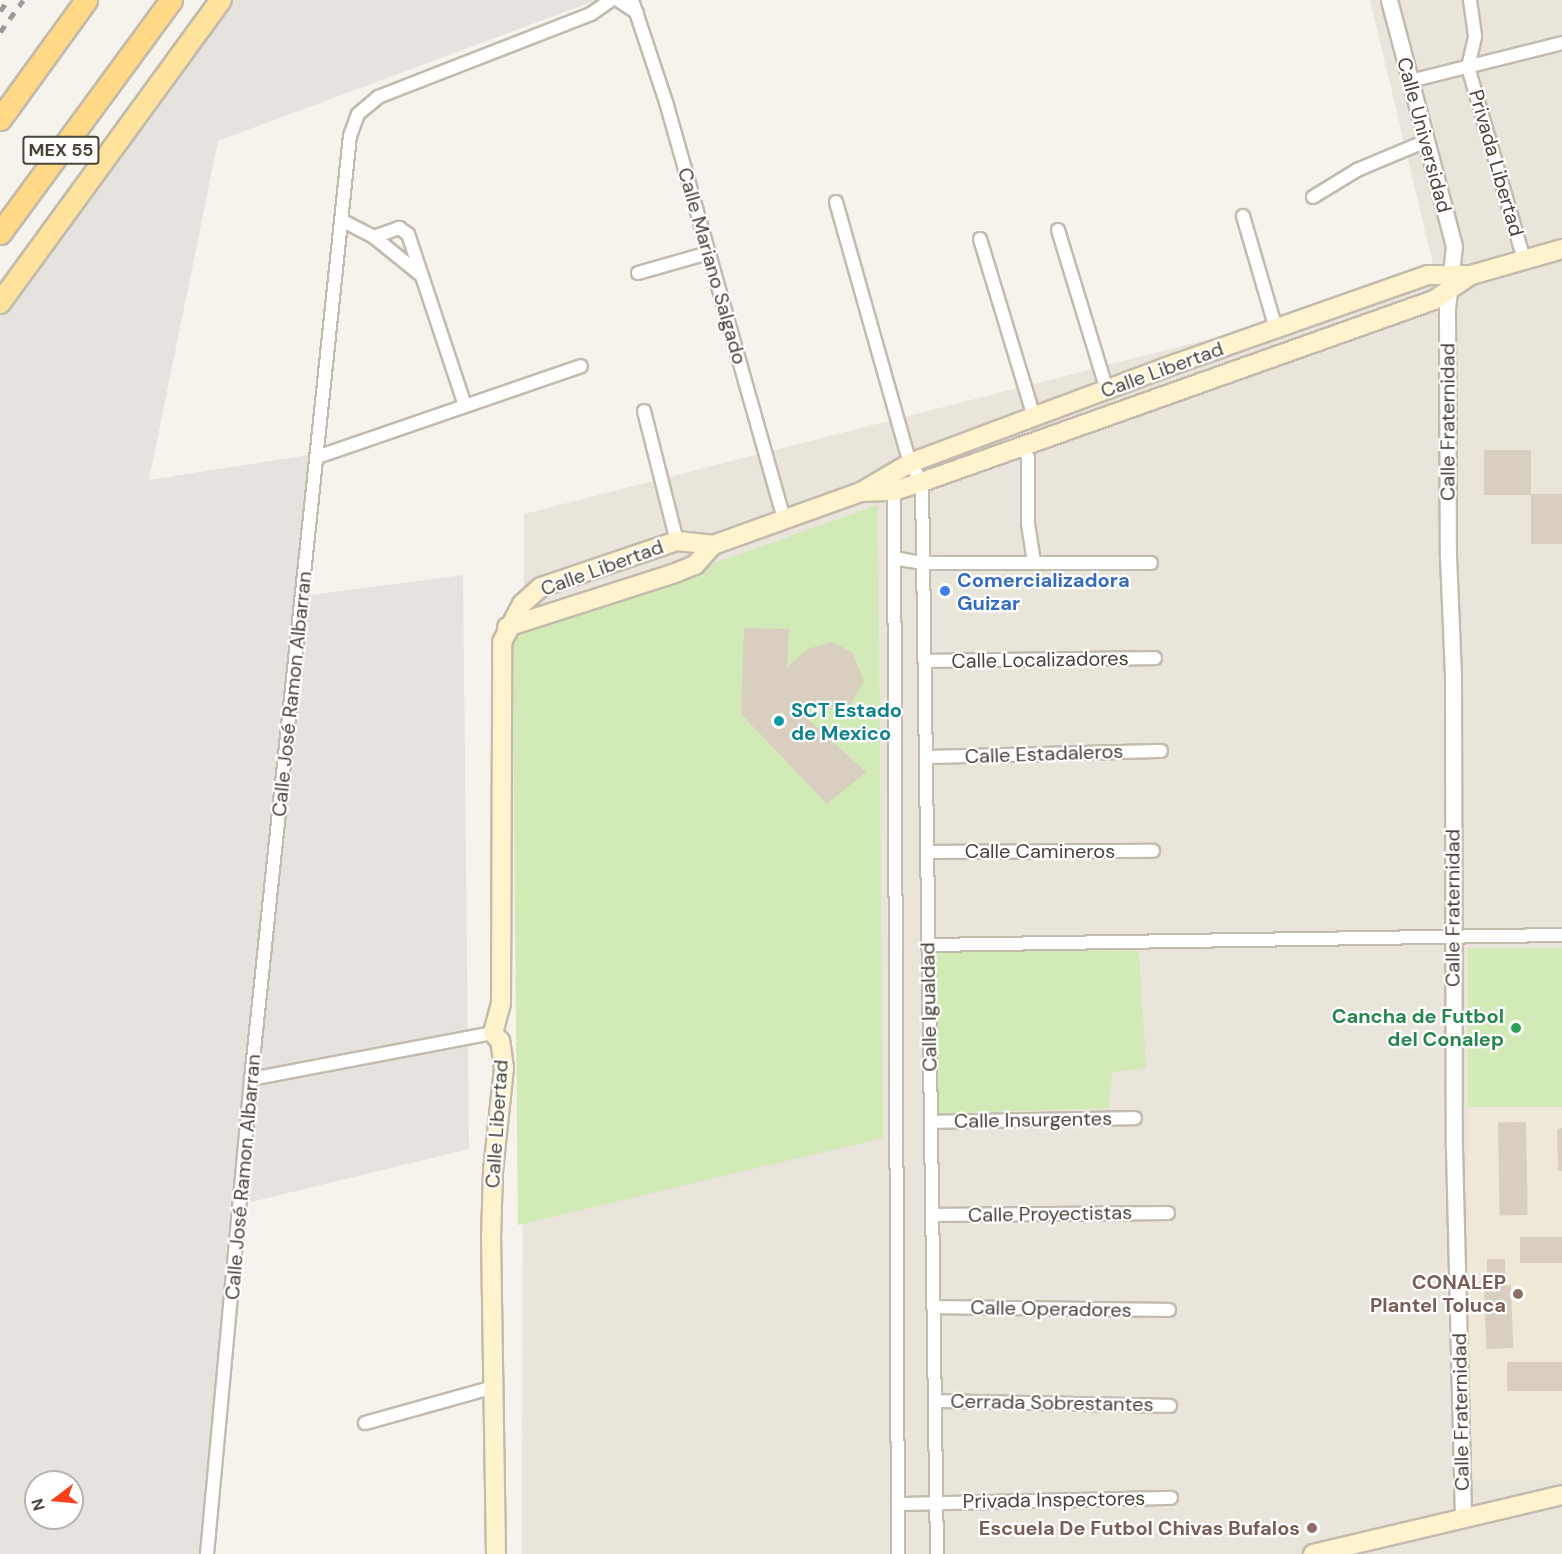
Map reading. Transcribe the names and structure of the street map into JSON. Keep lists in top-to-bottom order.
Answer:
{
  "streets": {
    "highway": ["MEX 55"],
    "main road": ["Calle Libertad", "Calle Fraternidad"],
    "street": [
      "Calle Universidad",
      "Privada Libertad",
      "Calle Mariano Salgado",
      "Calle Localizadores",
      "Calle José Ramon Albarran",
      "Calle Estadaleros",
      "Calle Camineros",
      "Calle Igualdad",
      "Calle Insurgentes",
      "Calle Proyectistas",
      "Calle Operadores",
      "Cerrada Sobrestantes",
      "Privada Inspectores"
    ]
  },
  "crossings": [
    ["Calle Universidad", "Calle Libertad"],
    ["Calle Universidad", "Calle Fraternidad"],
    ["Privada Libertad", "Calle Libertad"],
    ["Calle Mariano Salgado", "Calle Libertad"],
    ["Calle Libertad", "Calle Fraternidad"],
    ["Calle Libertad", "Calle Igualdad"],
    ["Calle Localizadores", "Calle Igualdad"],
    ["Calle Estadaleros", "Calle Igualdad"],
    ["Calle Camineros", "Calle Igualdad"],
    ["Calle Igualdad", "Calle Insurgentes"],
    ["Calle Igualdad", "Calle Proyectistas"],
    ["Calle Igualdad", "Calle Operadores"],
    ["Calle Igualdad", "Cerrada Sobrestantes"],
    ["Calle Igualdad", "Privada Inspectores"]
  ],
  "places": [
    "Comercializadora Guizar",
    "SCT Estado de Mexico",
    "Cancha de Futbol del Conalep",
    "CONALEP Plantel Toluca",
    "Escuela De Futbol Chivas Bufalos"
  ],
  "north": "left"
}
